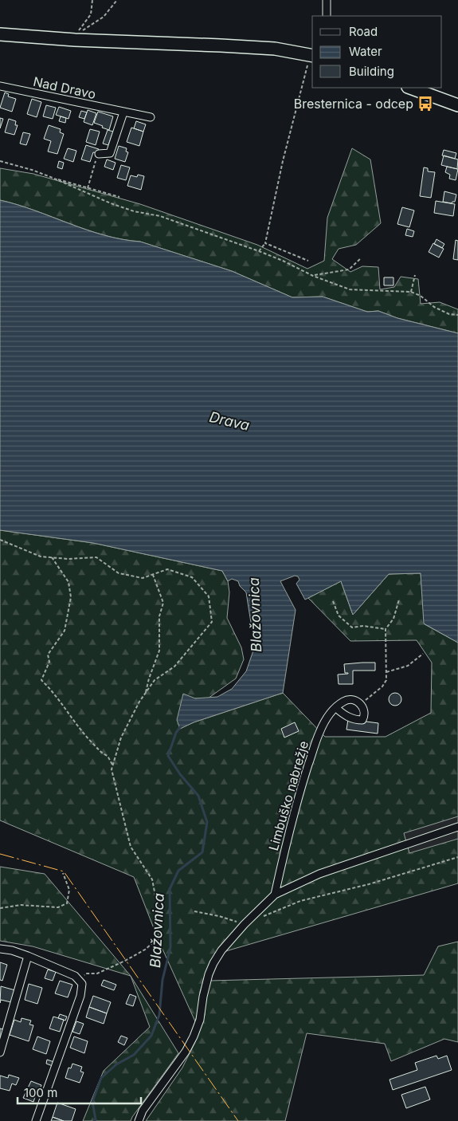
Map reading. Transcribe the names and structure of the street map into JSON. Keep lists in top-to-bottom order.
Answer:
{
  "streets": {
    "street": ["Nad Dravo", "Limbuško nabrežje"]
  },
  "water": ["Drava", "Blažovnica"],
  "places": {
    "bus stop": ["Bresternica - odcep"]
  },
  "legend": ["Road", "Water", "Building"],
  "scale_bar": "100 m"
}
